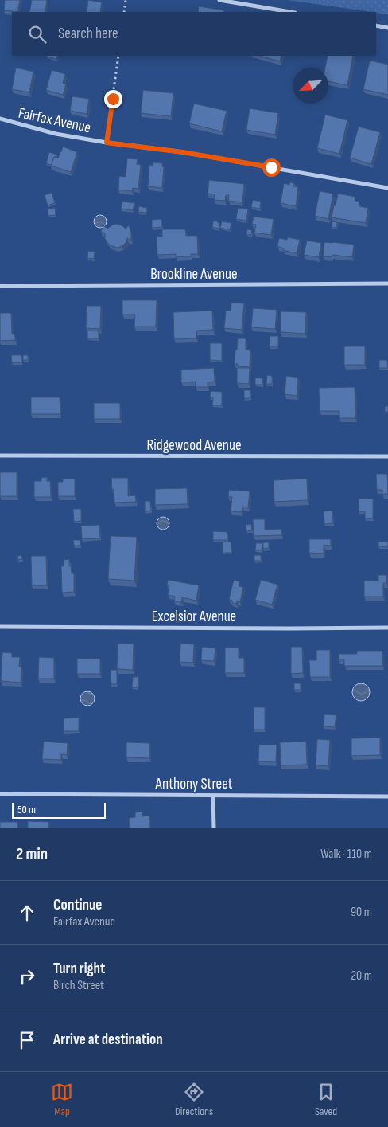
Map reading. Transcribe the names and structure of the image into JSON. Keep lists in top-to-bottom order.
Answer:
{
  "streets": {
    "street": [
      "Fairfax Avenue",
      "Brookline Avenue",
      "Ridgewood Avenue",
      "Excelsior Avenue",
      "Anthony Street"
    ]
  },
  "scale_bar": "50 m",
  "north": "bottom left",
  "page": {
    "search": "Search here",
    "scale": "50 m",
    "heading": ["2 min", "Walk · 110 m"],
    "list": [
      ["Continue", "Fairfax Avenue", "90 m"],
      ["Turn right", "Birch Street", "20 m"],
      "Arrive at destination"
    ],
    "nav": ["Map", "Directions", "Saved"]
  }
}
